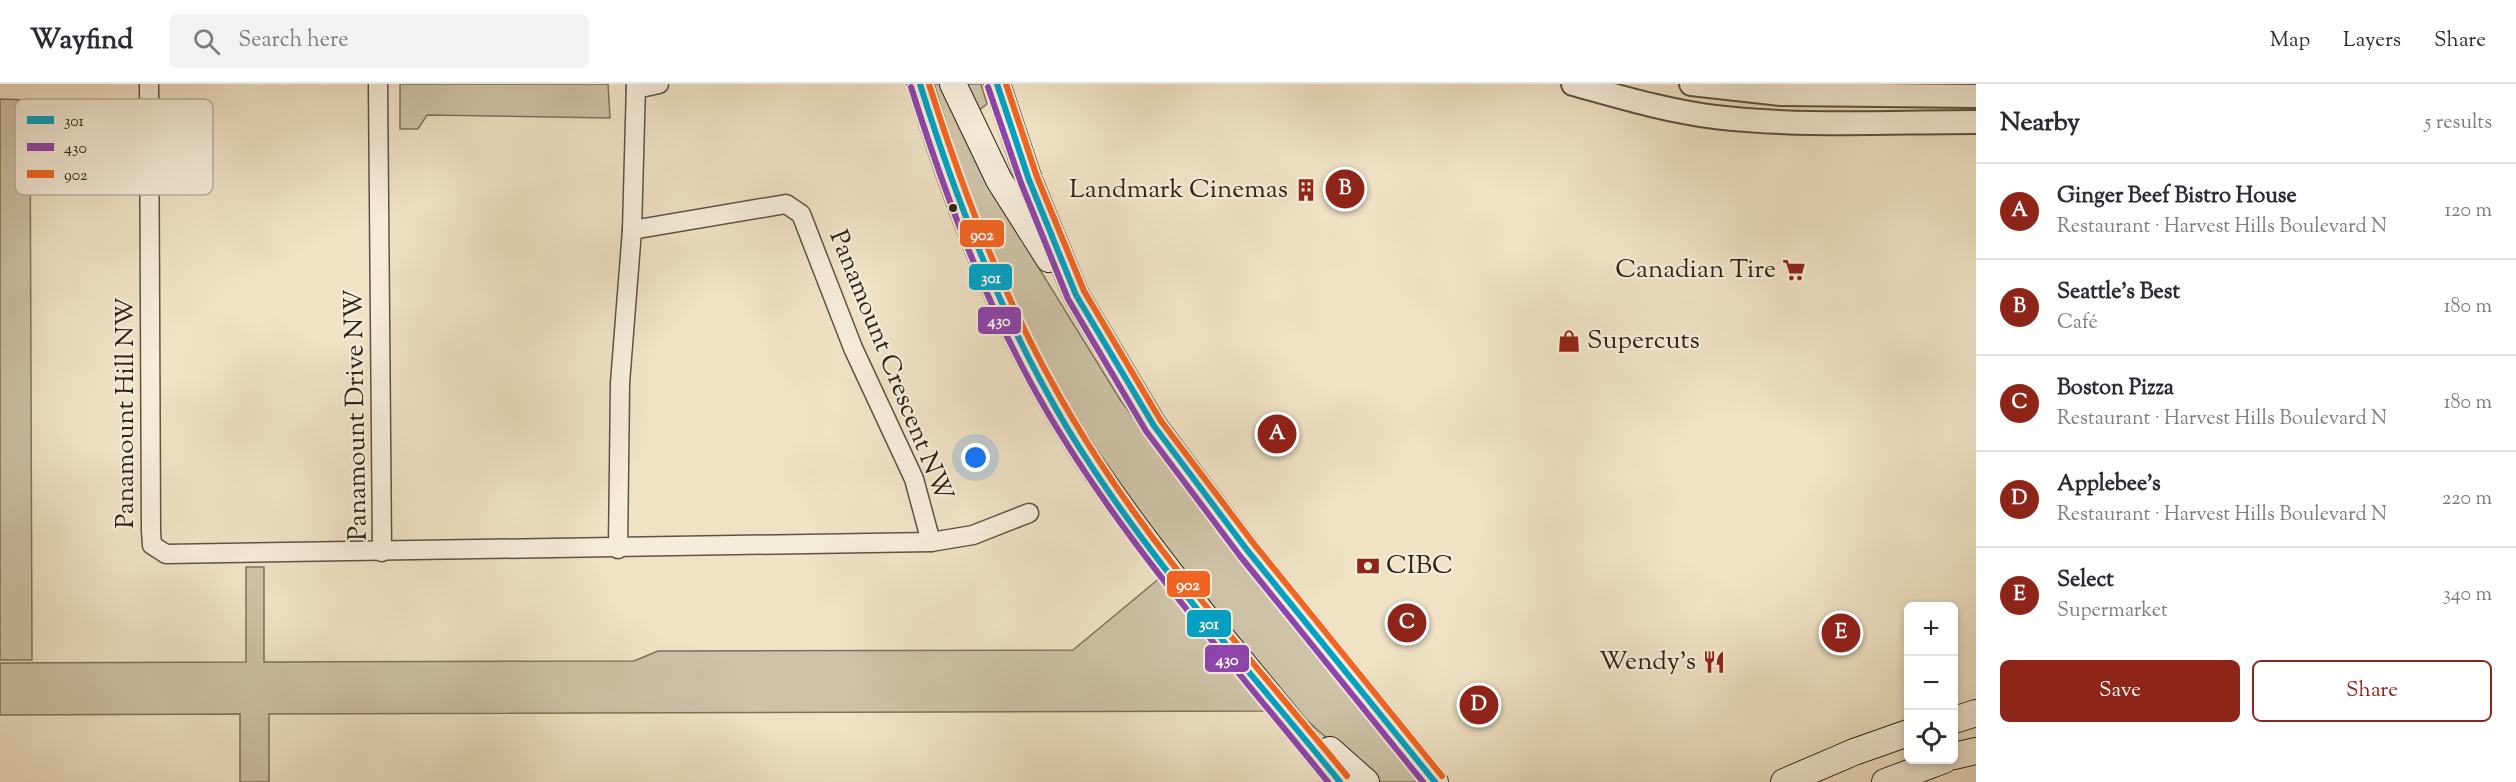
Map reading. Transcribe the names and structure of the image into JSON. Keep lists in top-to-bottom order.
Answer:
{
  "streets": {
    "street": ["Panamount Crescent NW", "Panamount Hill NW", "Panamount Drive NW"]
  },
  "crossings": [
    ["Panamount Crescent NW", "Panamount Drive NW"],
    ["Panamount Hill NW", "Panamount Drive NW"]
  ],
  "places": {
    "building": ["Landmark Cinemas"],
    "supermarket": ["Canadian Tire"],
    "shop": ["Supercuts"],
    "bank": ["CIBC"],
    "restaurant": ["Wendy's"]
  },
  "lines": ["transit line 301", "transit line 902", "transit line 430"],
  "legend": ["301", "430", "902"],
  "page": {
    "header": "Wayfind",
    "search": "Search here",
    "nav": ["Map", "Layers", "Share"],
    "heading": ["Nearby", "5 results"],
    "list": [
      {
        "mark": "A",
        "name": "Ginger Beef Bistro House",
        "note": "Restaurant · Harvest Hills Boulevard N",
        "value": "120 m"
      },
      {
        "mark": "B",
        "name": "Seattle's Best",
        "note": "Café",
        "value": "180 m"
      },
      {
        "mark": "C",
        "name": "Boston Pizza",
        "note": "Restaurant · Harvest Hills Boulevard N",
        "value": "180 m"
      },
      {
        "mark": "D",
        "name": "Applebee's",
        "note": "Restaurant · Harvest Hills Boulevard N",
        "value": "220 m"
      },
      {
        "mark": "E",
        "name": "Select",
        "note": "Supermarket",
        "value": "340 m"
      }
    ],
    "pins": [
      "B",
      "A",
      "C",
      "E",
      "D"
    ],
    "map_buttons": ["+", "−"],
    "buttons": ["Save", "Share"]
  }
}
